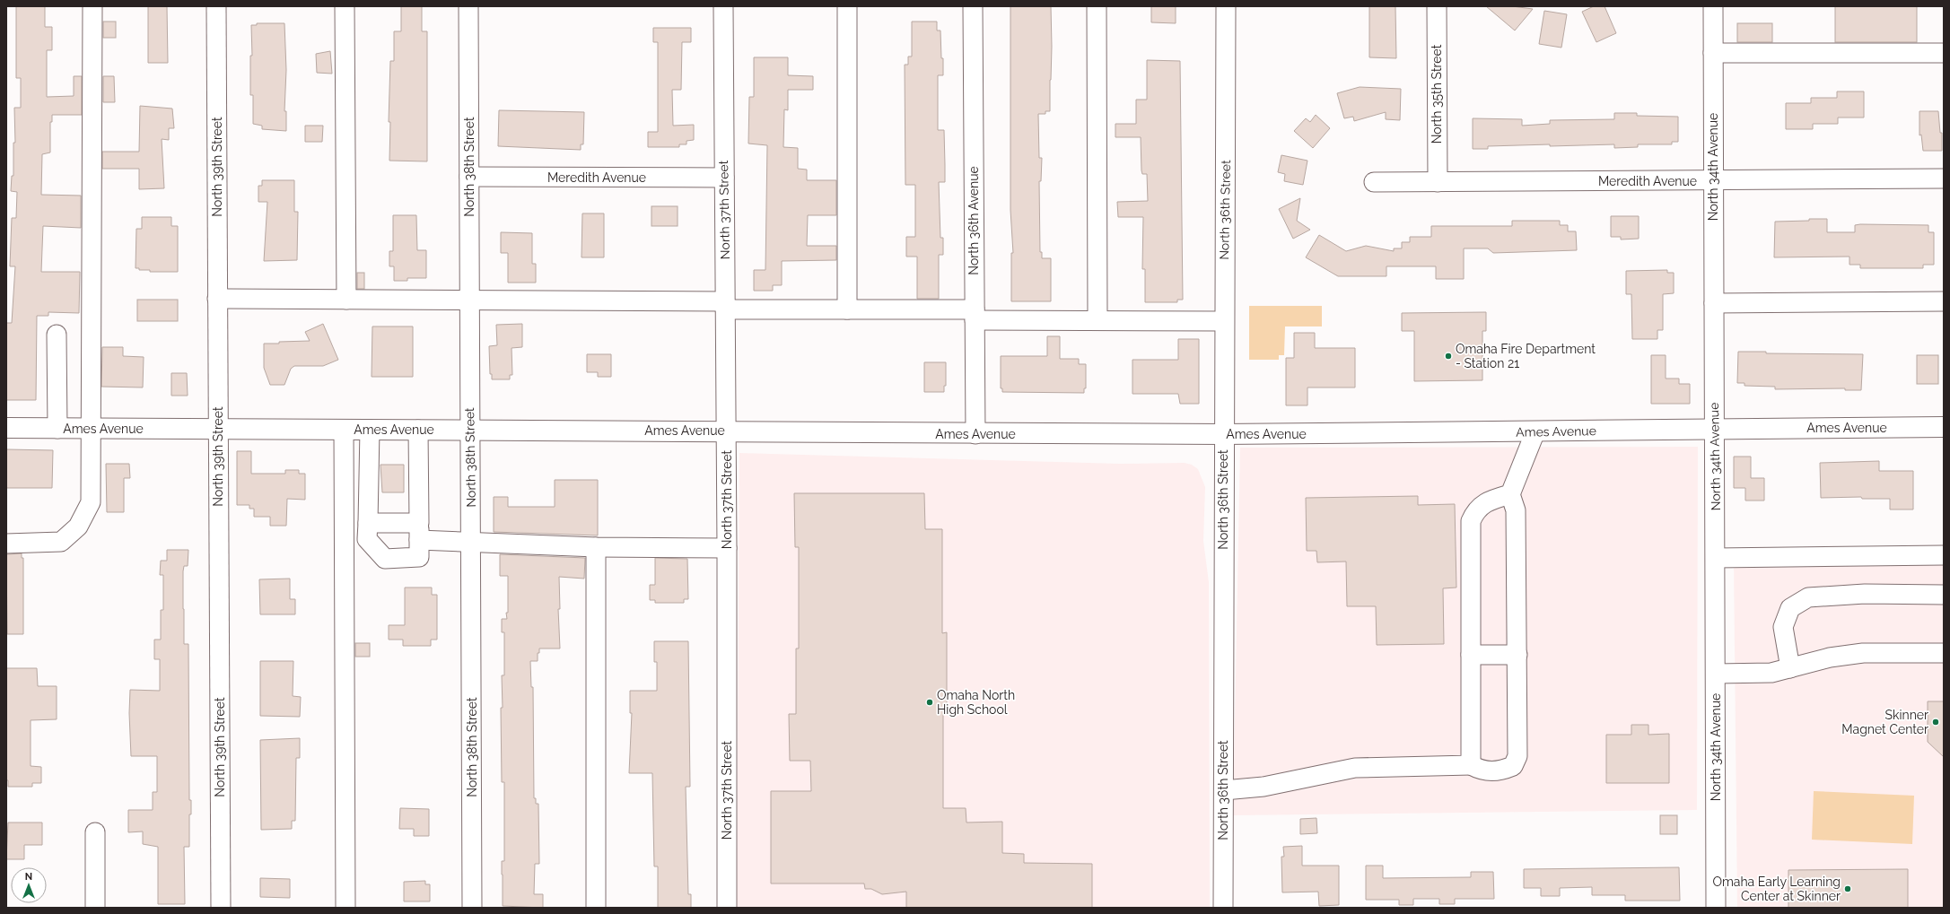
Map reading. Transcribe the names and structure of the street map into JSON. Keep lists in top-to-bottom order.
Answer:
{
  "streets": {
    "main road": ["Ames Avenue"],
    "street": [
      "North 35th Street",
      "North 39th Street",
      "North 38th Street",
      "North 34th Avenue",
      "Meredith Avenue",
      "North 37th Street",
      "North 36th Street",
      "North 36th Avenue"
    ]
  },
  "crossings": [
    ["North 35th Street", "Meredith Avenue"],
    ["North 39th Street", "Ames Avenue"],
    ["North 38th Street", "Meredith Avenue"],
    ["North 38th Street", "Ames Avenue"],
    ["North 34th Avenue", "Meredith Avenue"],
    ["North 34th Avenue", "Ames Avenue"],
    ["Meredith Avenue", "North 37th Street"],
    ["North 37th Street", "Ames Avenue"],
    ["North 36th Street", "Ames Avenue"],
    ["North 36th Avenue", "Ames Avenue"]
  ],
  "places": [
    "Omaha Fire Department - Station 21",
    "Omaha North High School",
    "Skinner Magnet Center",
    "Omaha Early Learning Center at Skinner"
  ],
  "north": "top"
}
